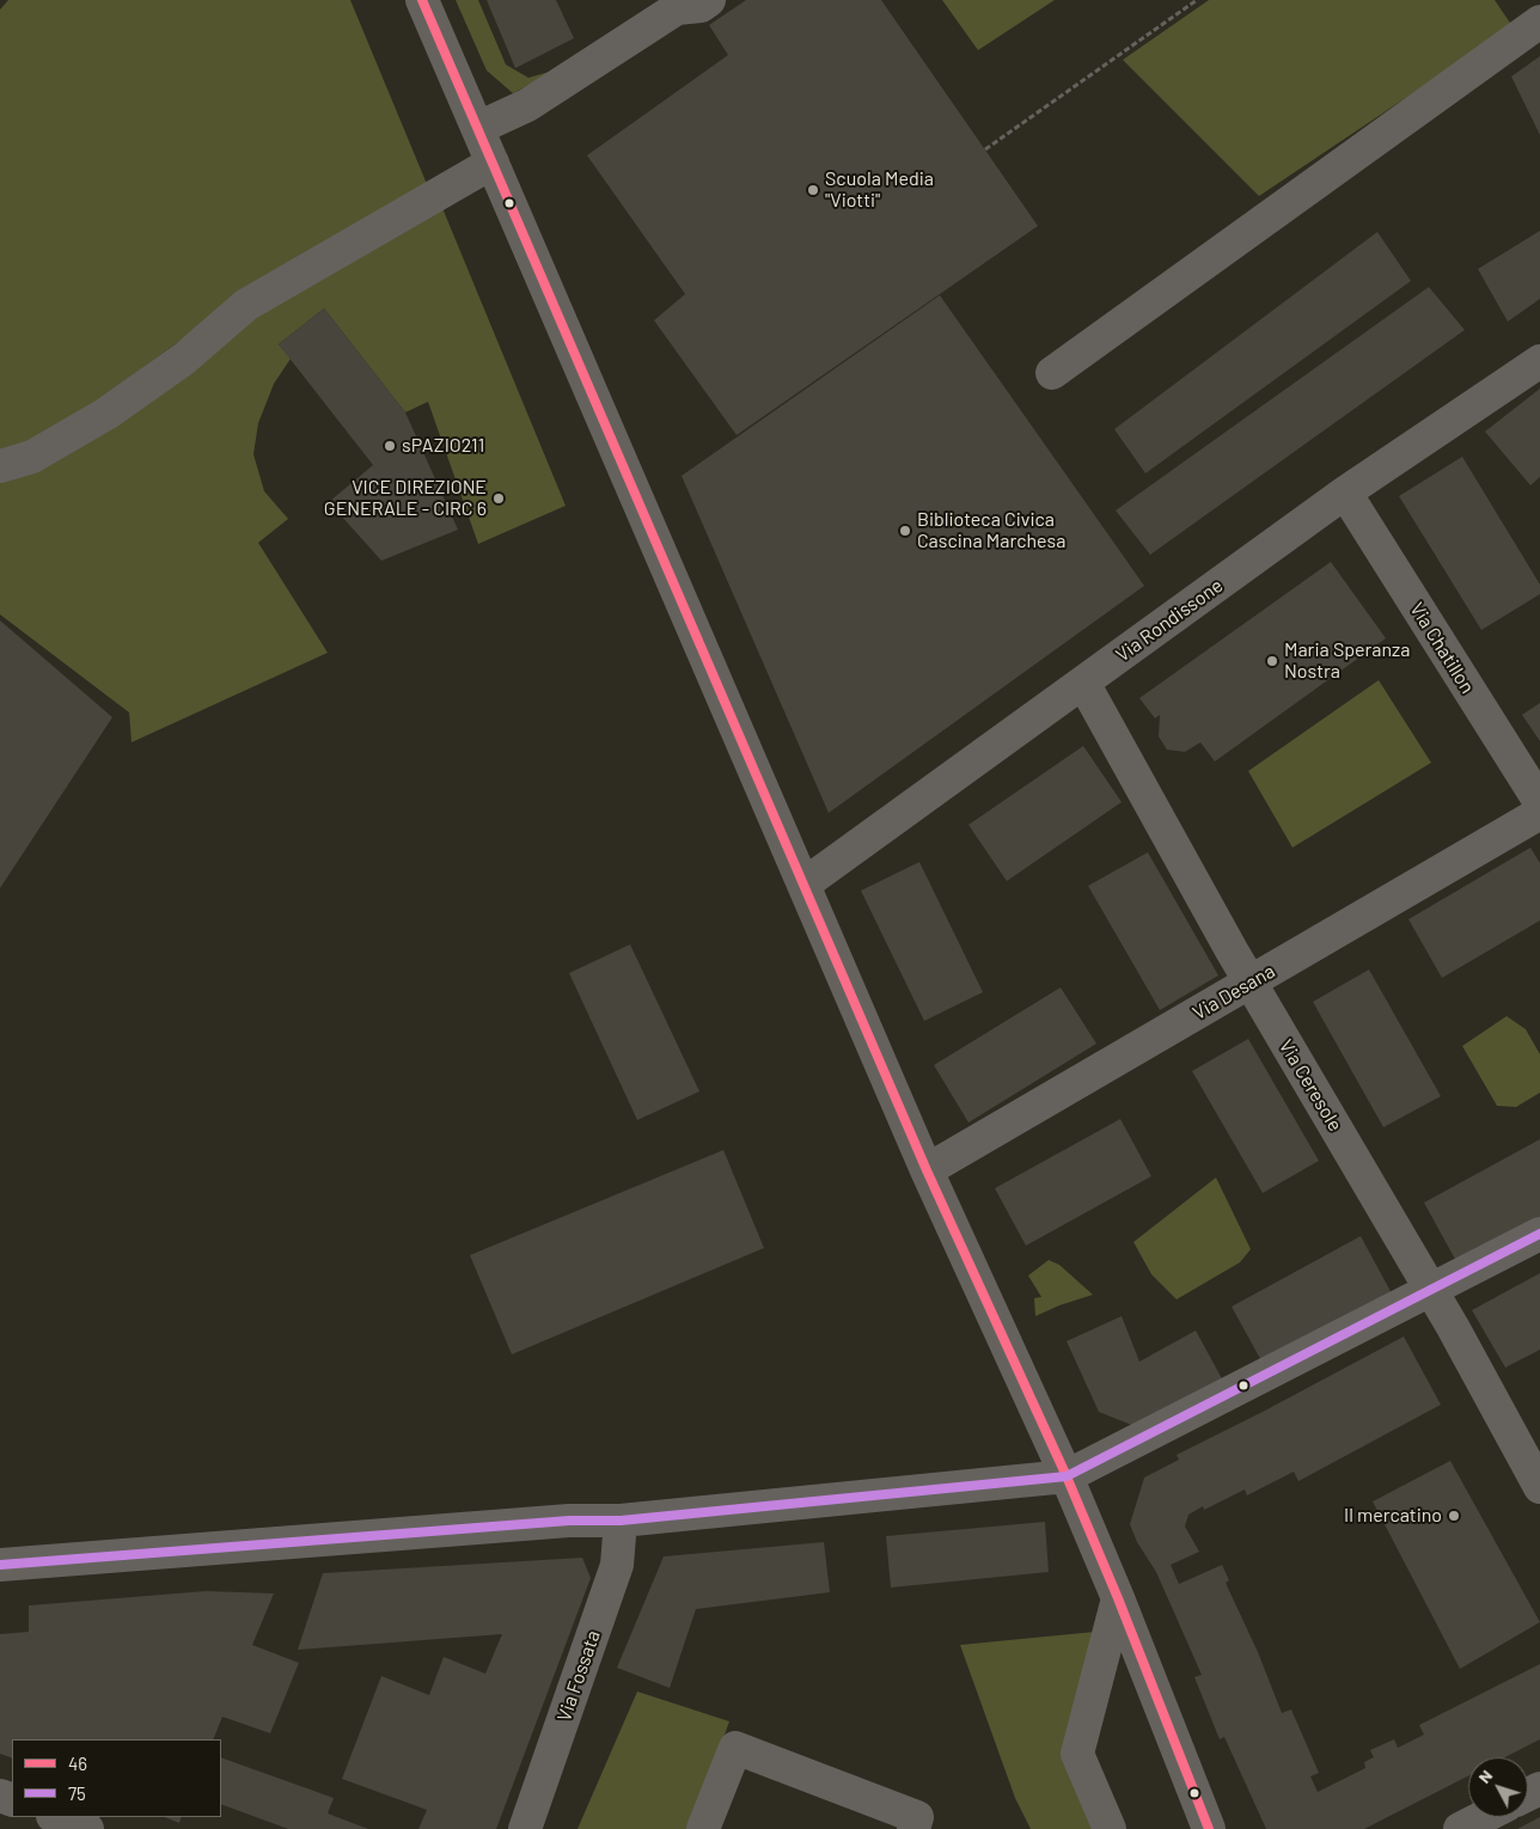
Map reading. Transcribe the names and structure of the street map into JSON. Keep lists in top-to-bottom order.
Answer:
{
  "streets": {
    "street": [
      "Via Rondissone",
      "Via Chatillon",
      "Via Desana",
      "Via Ceresole",
      "Via Fossata"
    ]
  },
  "crossings": [
    ["Via Rondissone", "Via Chatillon"],
    ["Via Rondissone", "Via Ceresole"],
    ["Via Desana", "Via Ceresole"]
  ],
  "places": [
    "Scuola Media \"Viotti\"",
    "sPAZIO211",
    "VICE DIREZIONE GENERALE - CIRC 6",
    "Biblioteca Civica Cascina Marchesa",
    "Maria Speranza Nostra",
    "Il mercatino"
  ],
  "lines": ["transit line 46", "transit line 75"],
  "legend": ["46", "75"],
  "north": "top left"
}
